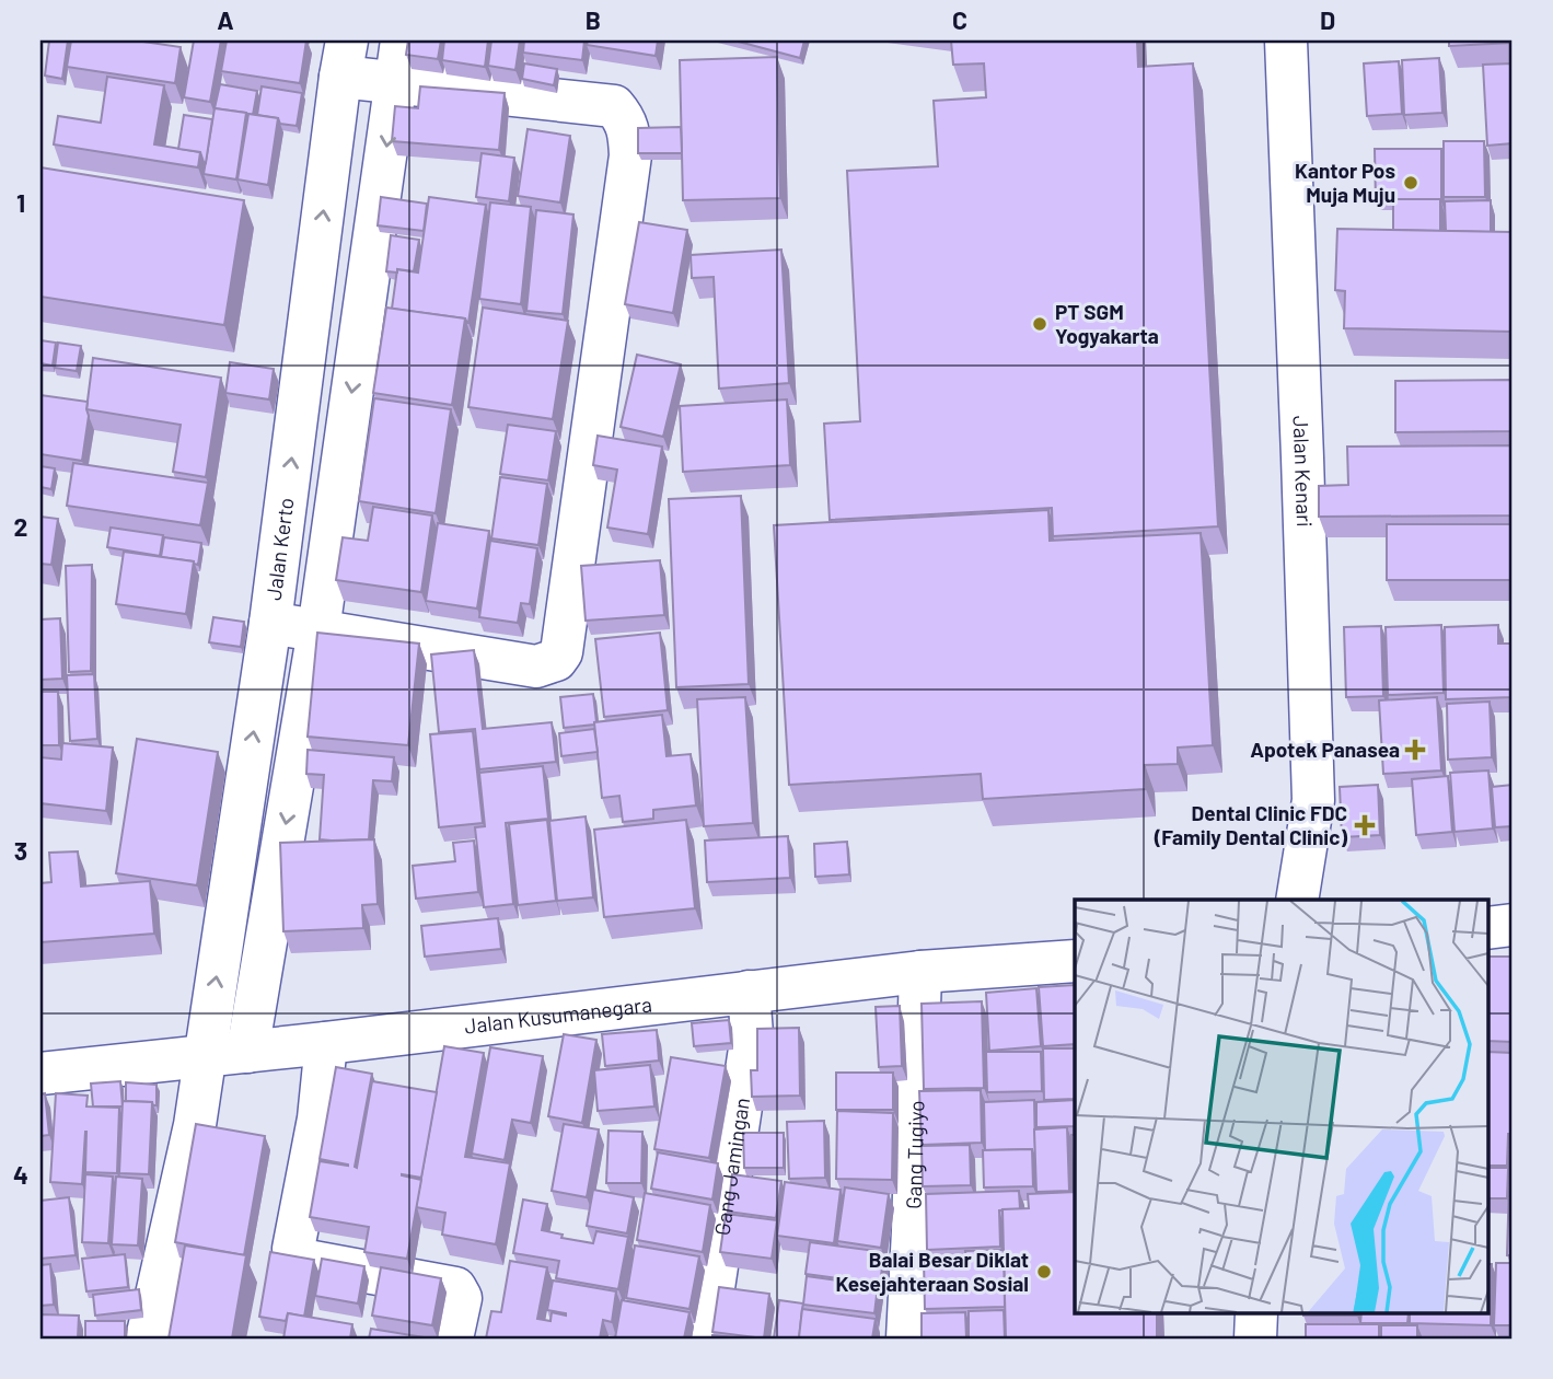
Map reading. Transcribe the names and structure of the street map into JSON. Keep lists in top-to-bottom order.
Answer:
{
  "streets": {
    "street": [
      "Jalan Kenari",
      "Jalan Kerto",
      "Jalan Kusumanegara",
      "Gang Tugiyo",
      "Gang Jamingan"
    ]
  },
  "crossings": [
    ["Jalan Kerto", "Jalan Kusumanegara"],
    ["Jalan Kusumanegara", "Gang Tugiyo"],
    ["Jalan Kusumanegara", "Gang Jamingan"]
  ],
  "places": {
    "other": ["Kantor Pos Muja Muju", "PT SGM Yogyakarta", "Balai Besar Diklat Kesejahteraan Sosial"],
    "health": ["Apotek Panasea", "Dental Clinic FDC (Family Dental Clinic)"]
  },
  "grid": {
    "columns": [
      "A",
      "B",
      "C",
      "D"
    ],
    "rows": [
      "1",
      "2",
      "3",
      "4"
    ]
  }
}
